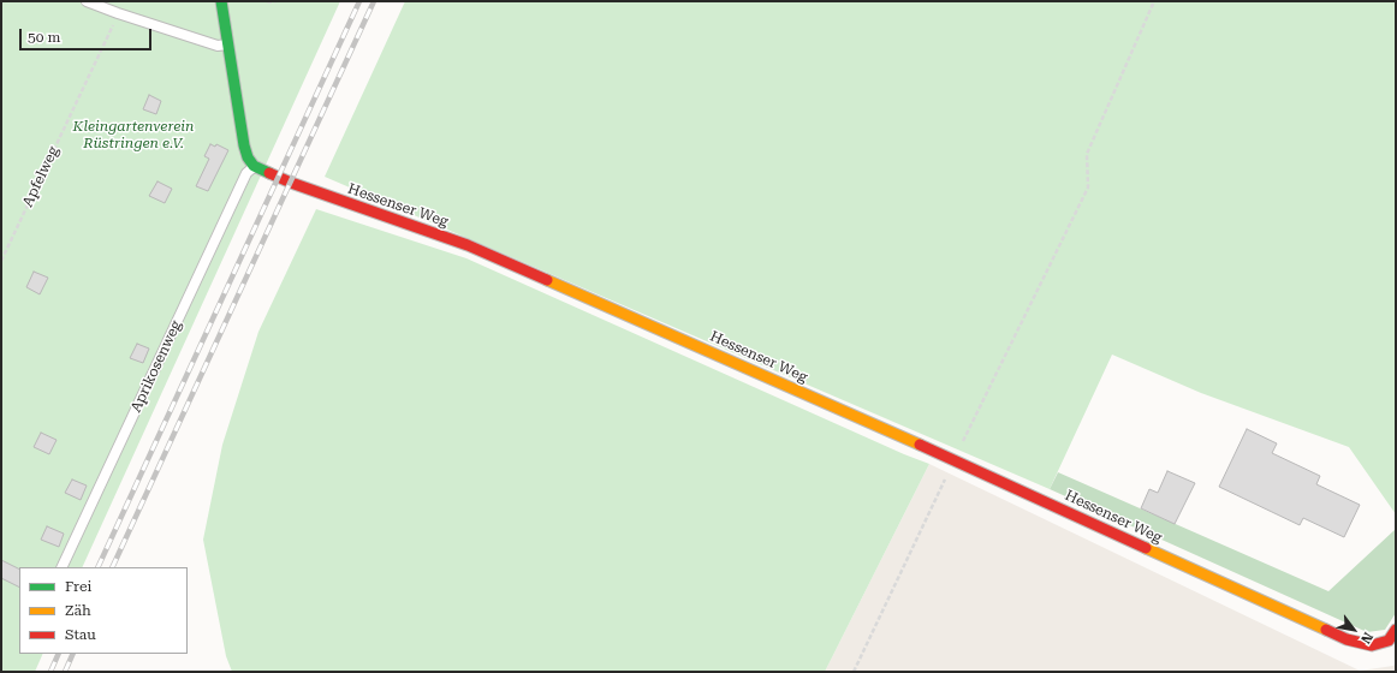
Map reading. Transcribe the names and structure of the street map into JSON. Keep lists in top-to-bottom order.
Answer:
{
  "streets": {
    "street": ["Hessenser Weg"],
    "lane": ["Aprikosenweg"],
    "path": ["Apfelweg"]
  },
  "crossings": [
    ["Hessenser Weg", "Aprikosenweg"]
  ],
  "parks": ["Kleingartenverein Rüstringen e.V."],
  "legend": ["Frei", "Zäh", "Stau"],
  "scale_bar": "50 m",
  "north": "bottom right"
}
